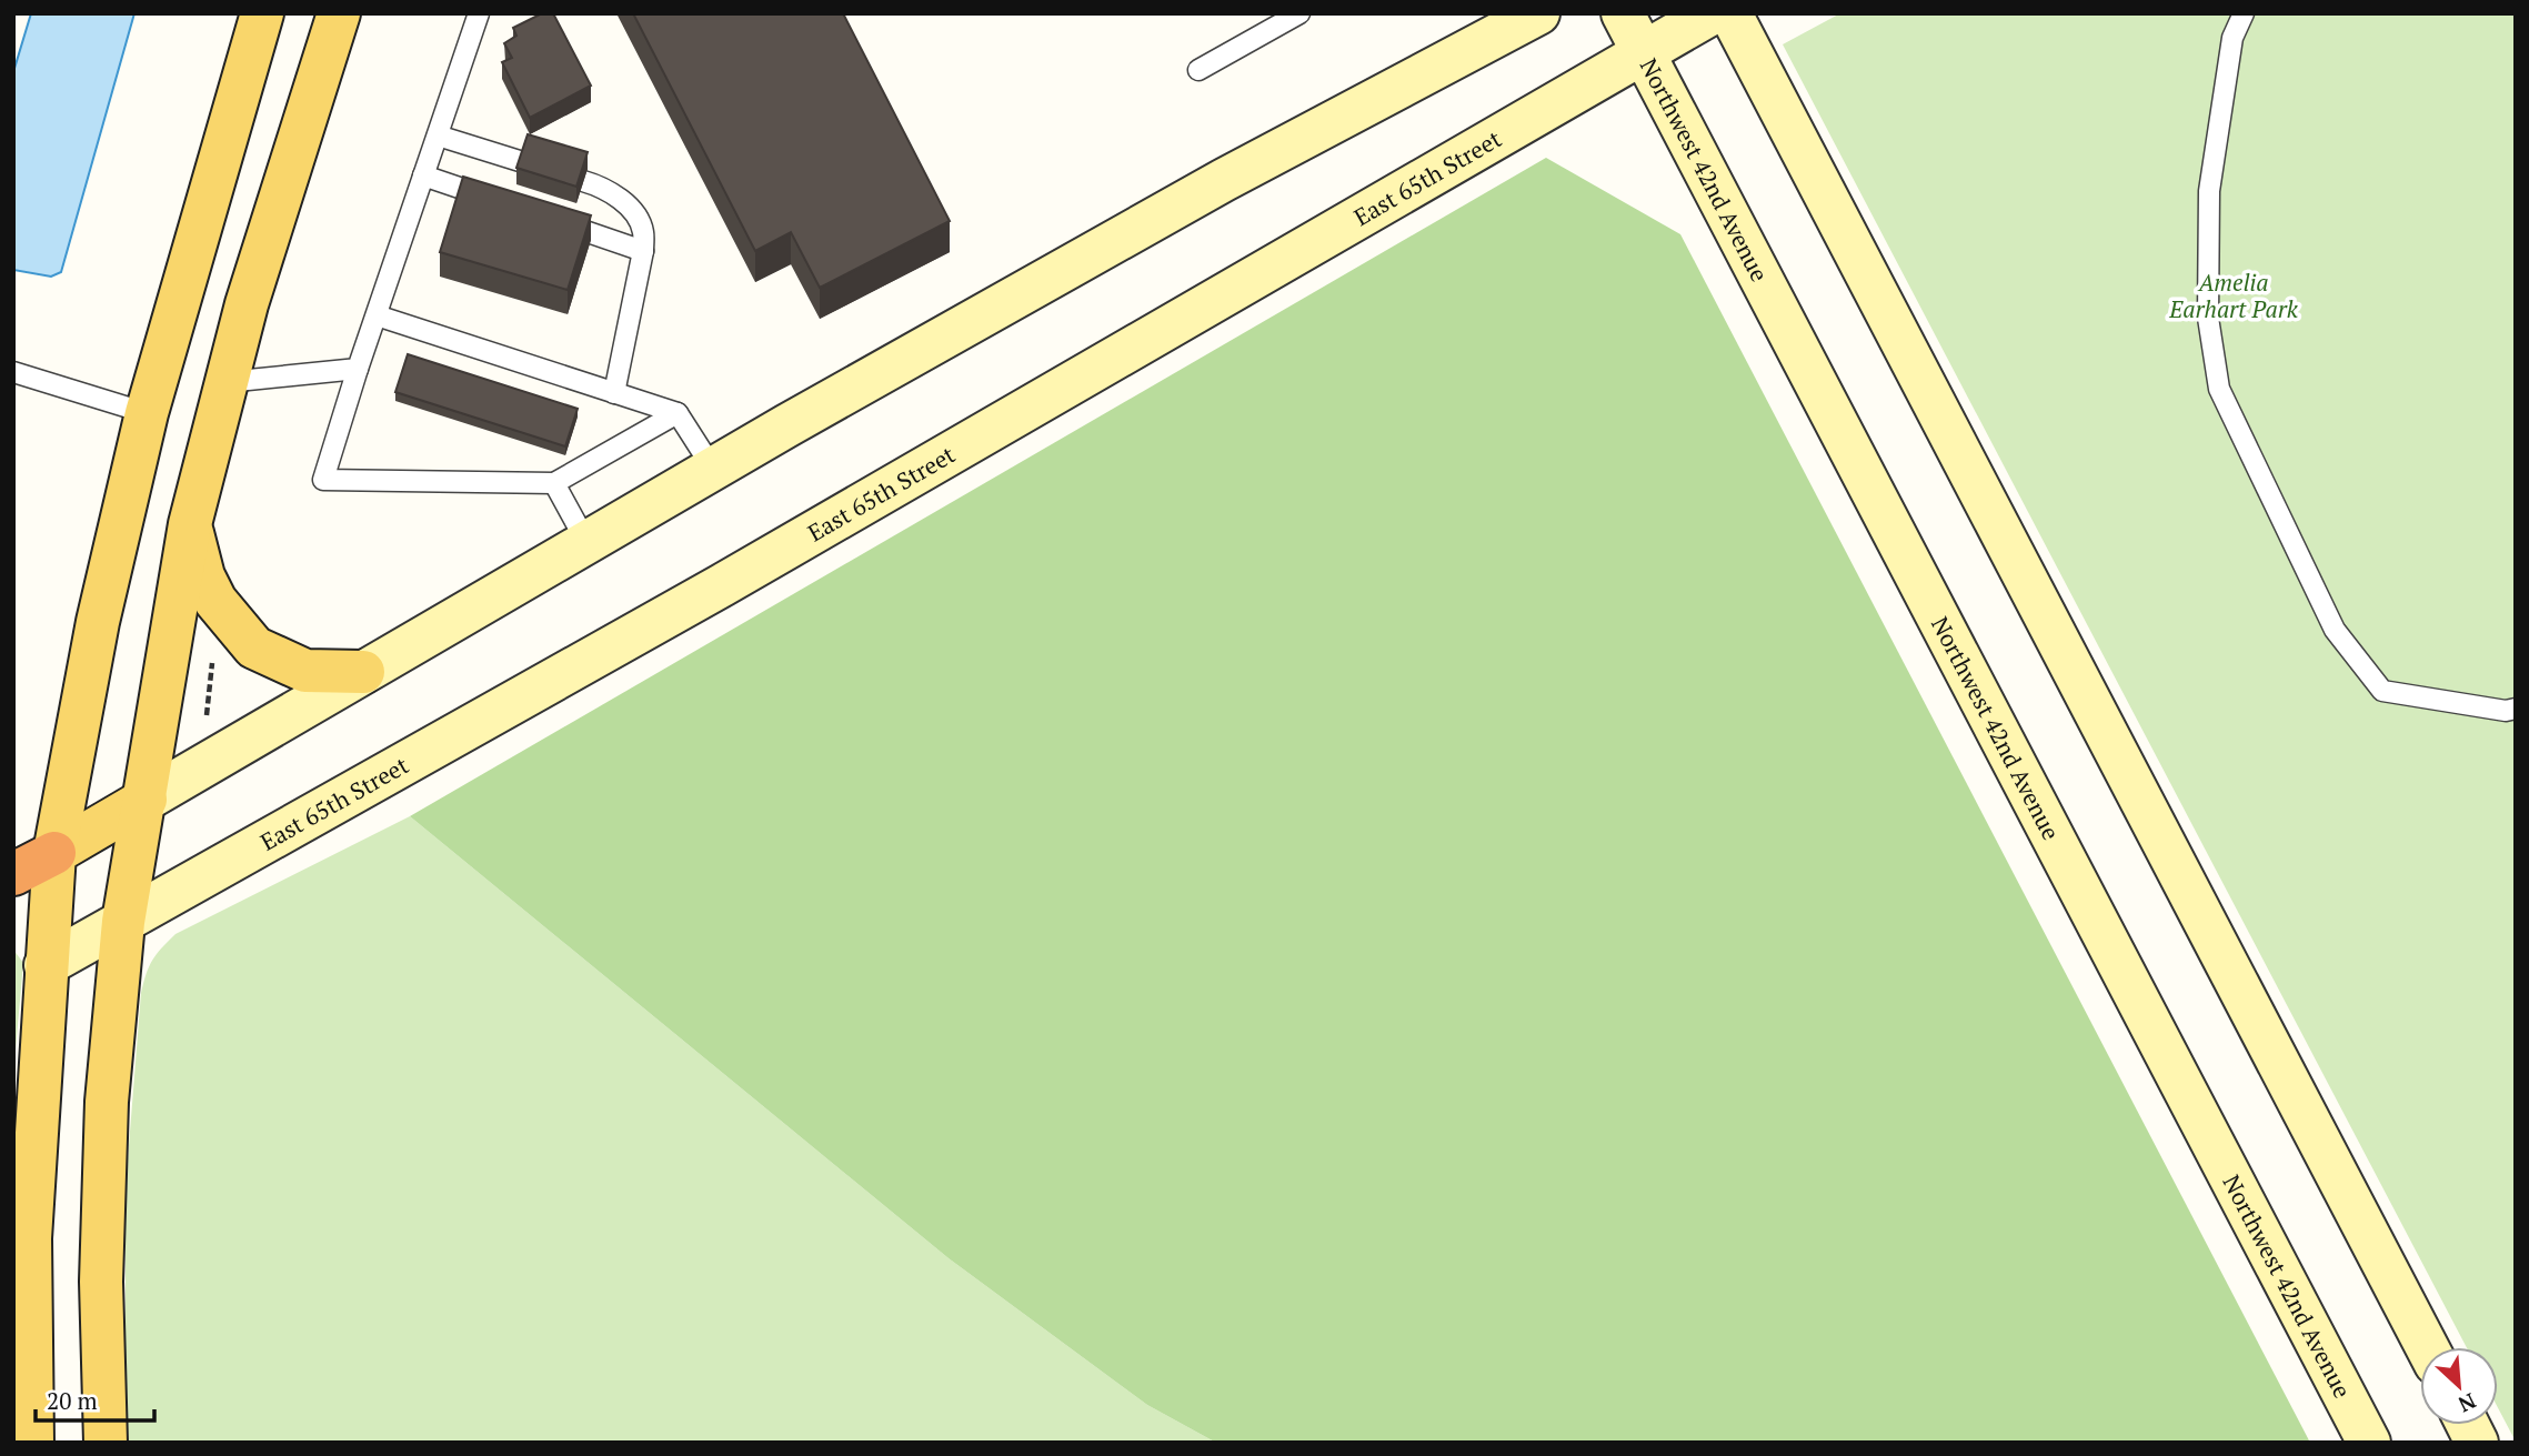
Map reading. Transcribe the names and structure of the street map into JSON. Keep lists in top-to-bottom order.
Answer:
{
  "streets": {
    "main road": ["Northwest 42nd Avenue", "East 65th Street"]
  },
  "crossings": [
    ["Northwest 42nd Avenue", "East 65th Street"]
  ],
  "parks": ["Amelia Earhart Park"],
  "scale_bar": "20 m",
  "north": "bottom right"
}
